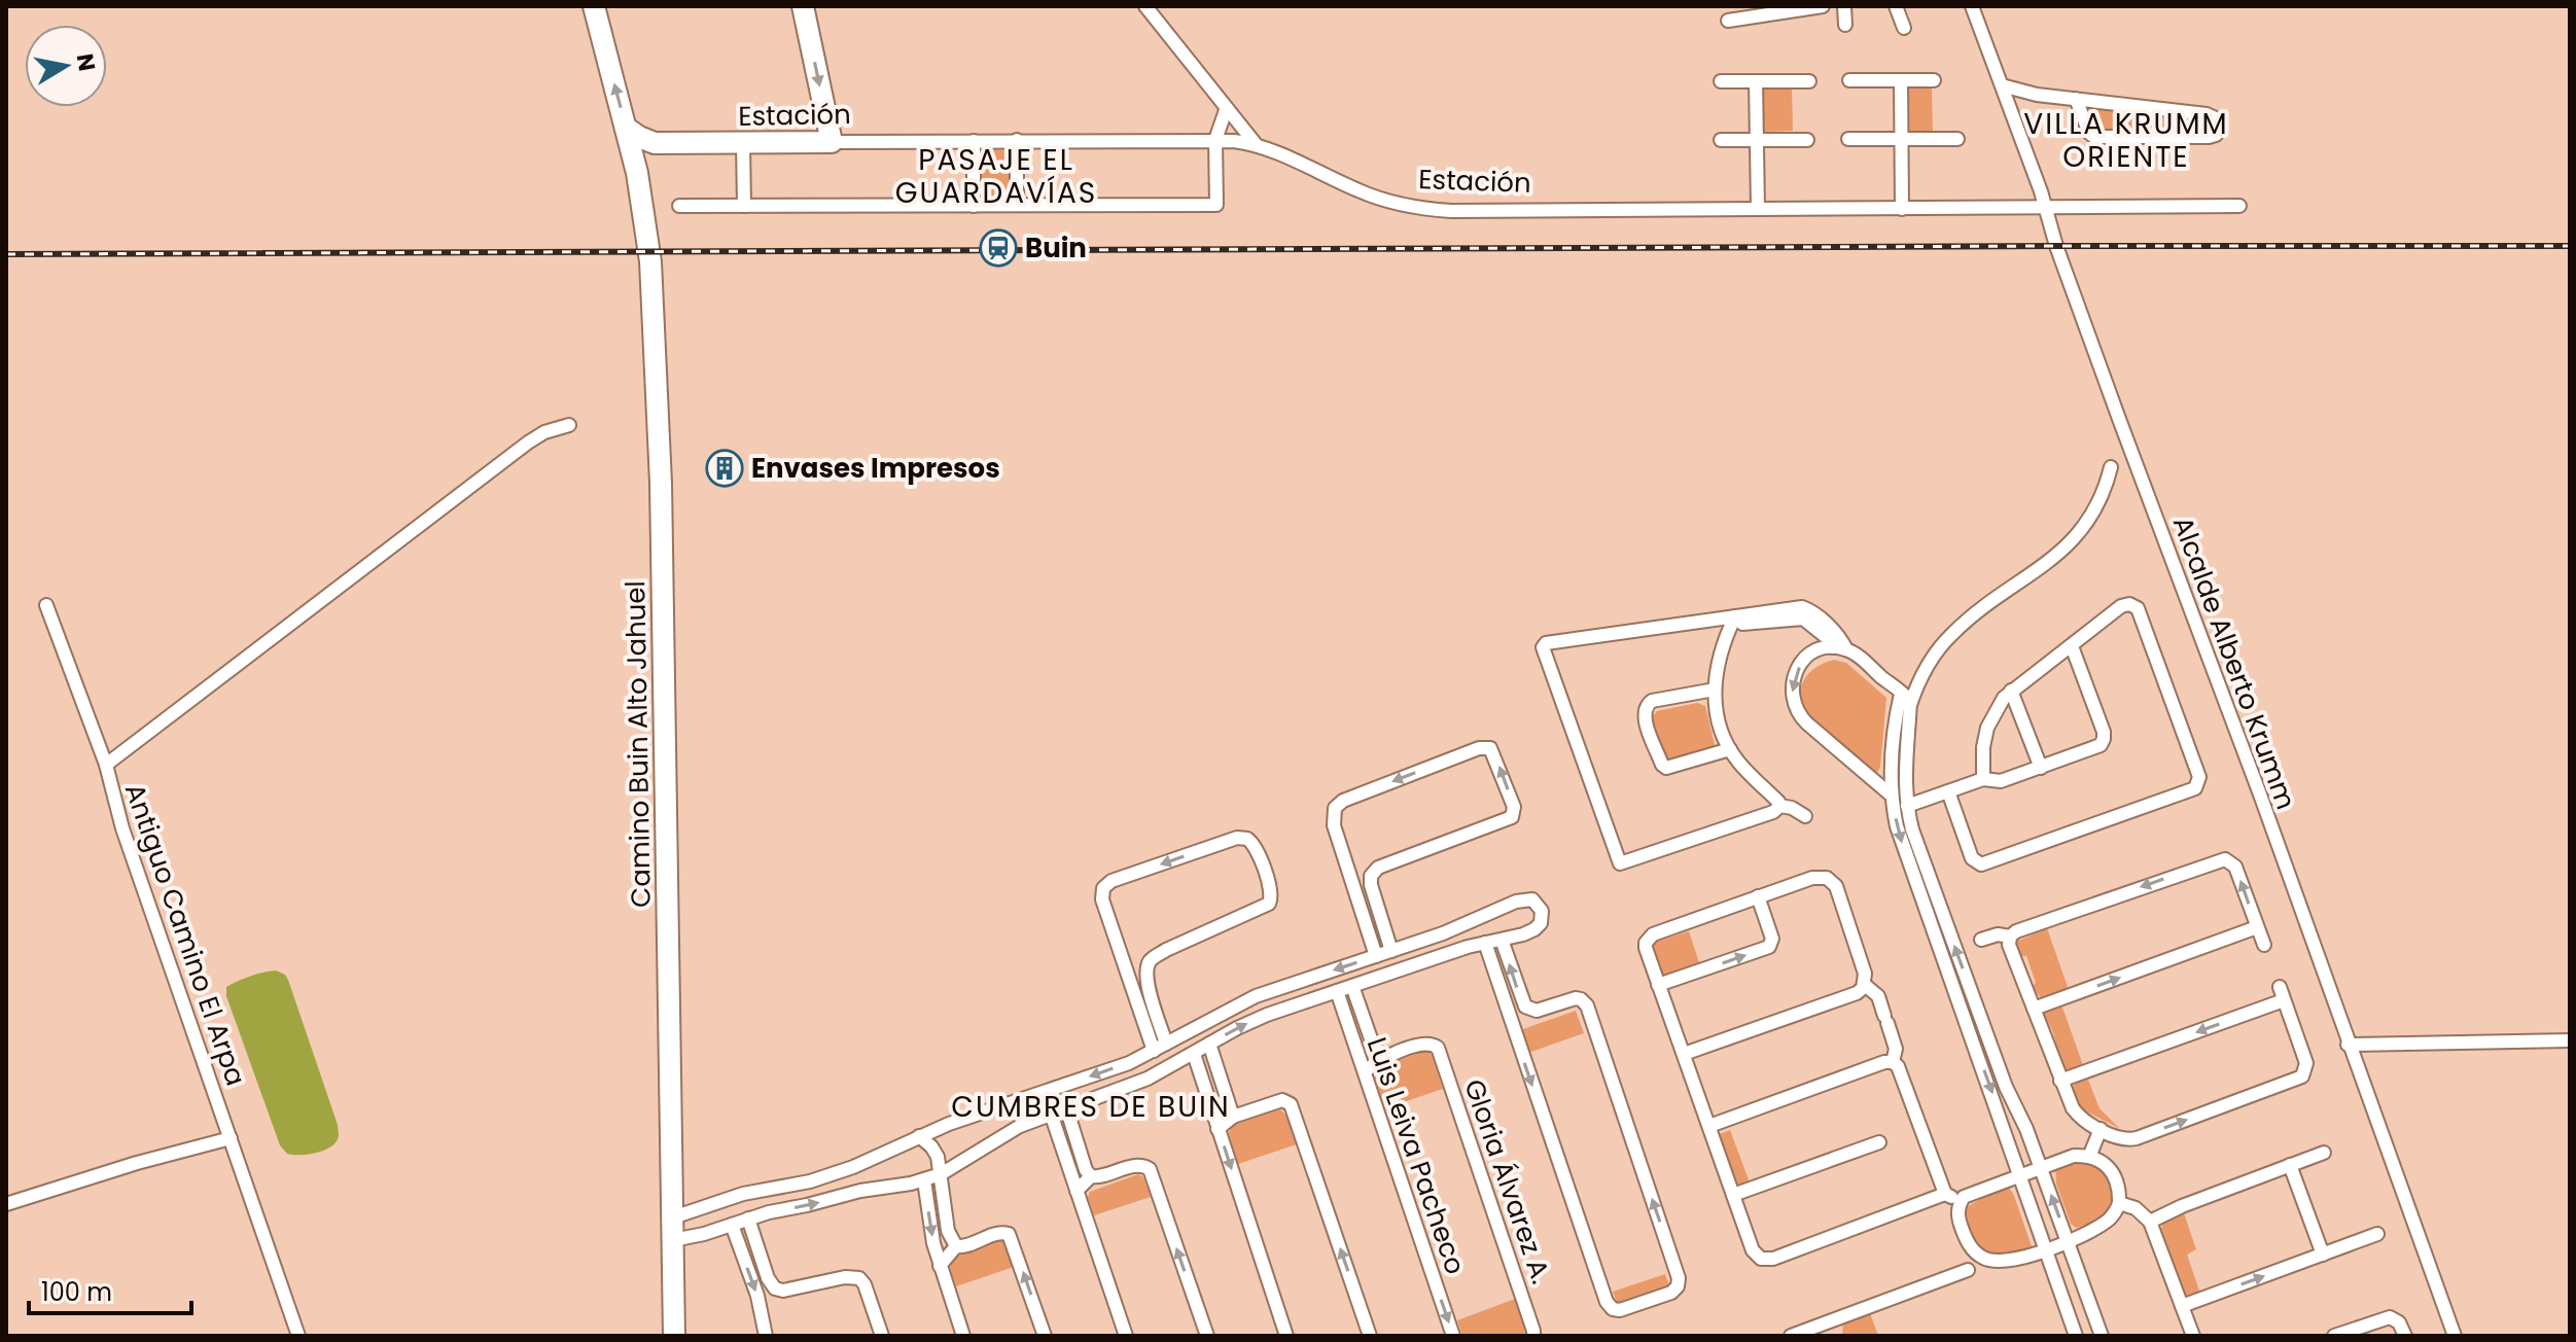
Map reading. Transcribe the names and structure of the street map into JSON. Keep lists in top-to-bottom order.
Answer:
{
  "streets": {
    "main road": ["Estación", "Camino Buin Alto Jahuel"],
    "street": [
      "Alcalde Alberto Krumm",
      "Antiguo Camino El Arpa",
      "Luis Leiva Pacheco",
      "Gloria Álvarez A."
    ]
  },
  "crossings": [
    ["Estación", "Alcalde Alberto Krumm"],
    ["Estación", "Camino Buin Alto Jahuel"],
    ["Luis Leiva Pacheco", "Gloria Álvarez A."]
  ],
  "one_way": ["Luis Leiva Pacheco"],
  "districts": ["VILLA KRUMM ORIENTE", "PASAJE EL GUARDAVÍAS", "CUMBRES DE BUIN"],
  "places": {
    "station": ["Buin"],
    "building": ["Envases Impresos"]
  },
  "scale_bar": "100 m",
  "north": "right"
}
